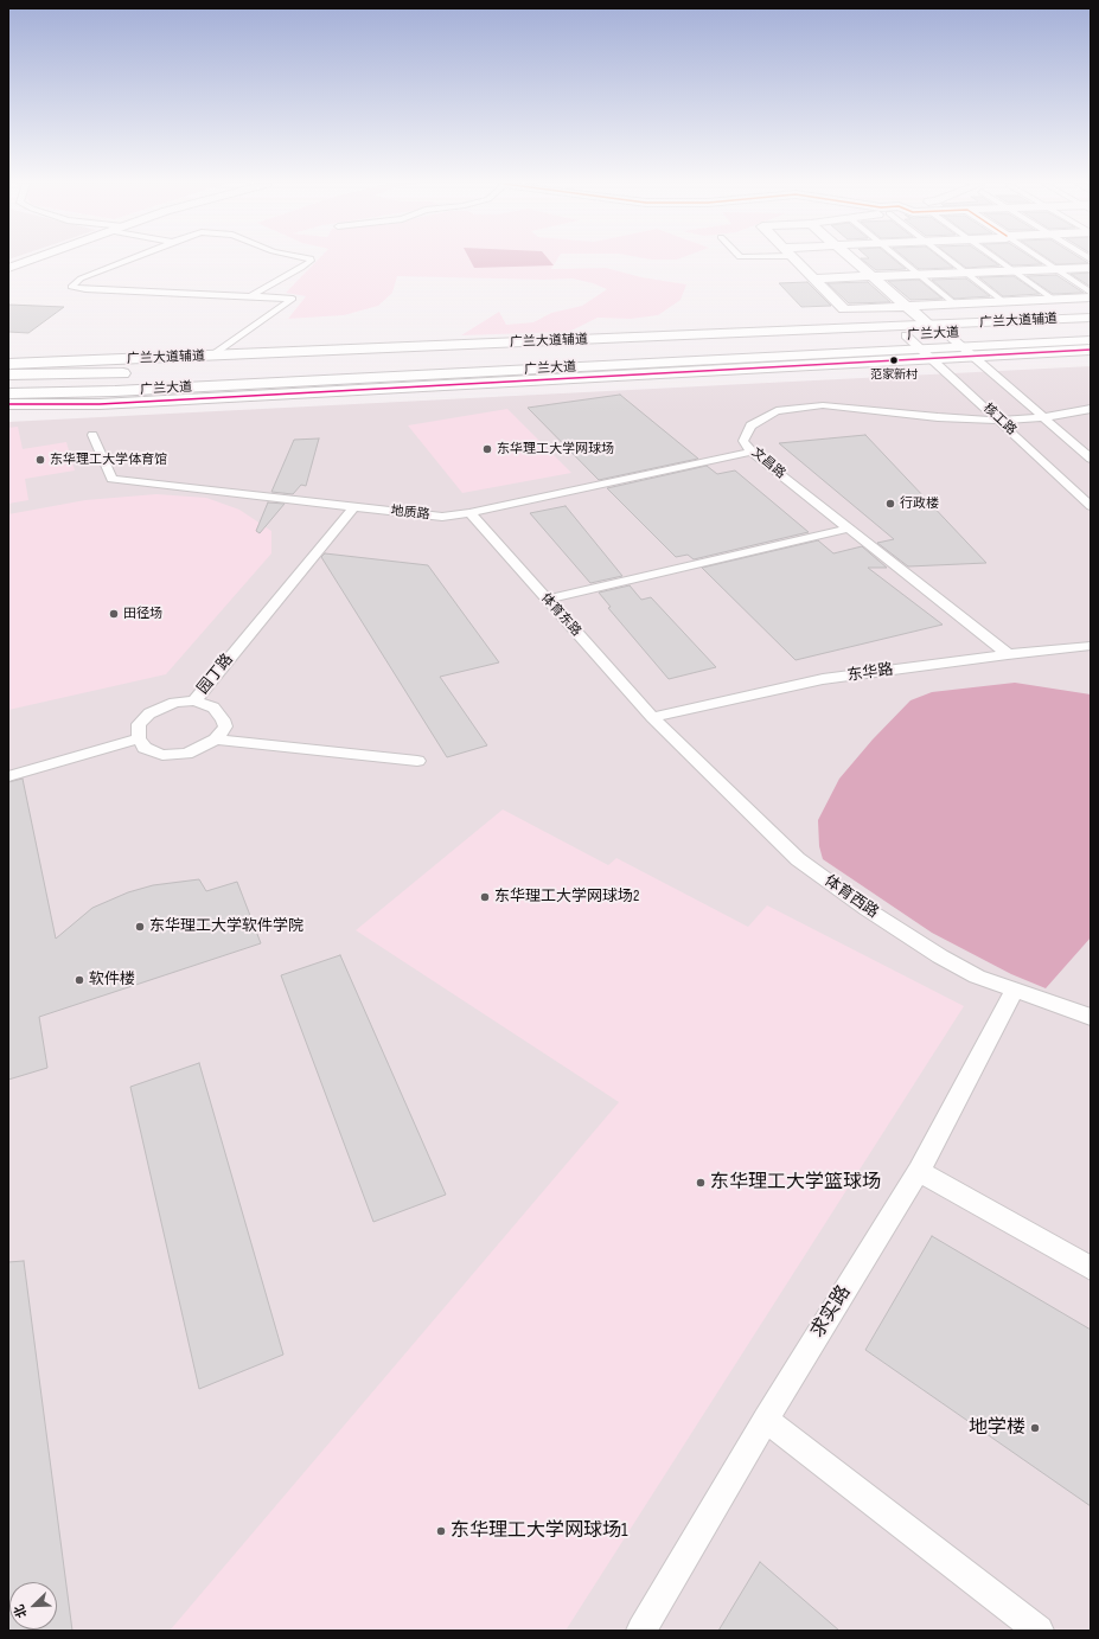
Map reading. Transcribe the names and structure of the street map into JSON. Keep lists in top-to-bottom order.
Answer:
{
  "streets": {
    "main road": ["广兰大道辅道", "广兰大道"],
    "lane": [
      "核工路",
      "文昌路",
      "地质路",
      "体育东路",
      "东华路",
      "园丁路",
      "体育西路",
      "求实路"
    ]
  },
  "crossings": [
    ["广兰大道辅道", "广兰大道"],
    ["广兰大道辅道", "核工路"],
    ["广兰大道", "核工路"],
    ["核工路", "文昌路"],
    ["文昌路", "地质路"],
    ["文昌路", "东华路"],
    ["地质路", "体育东路"],
    ["地质路", "园丁路"],
    ["体育东路", "东华路"],
    ["体育东路", "体育西路"],
    ["东华路", "体育西路"],
    ["体育西路", "求实路"]
  ],
  "places": [
    "范家新村",
    "东华理工大学网球场",
    "东华理工大学体育馆",
    "行政楼",
    "田径场",
    "东华理工大学网球场2",
    "东华理工大学软件学院",
    "软件楼",
    "东华理工大学篮球场",
    "地学楼",
    "东华理工大学网球场1"
  ],
  "north": "bottom left"
}
